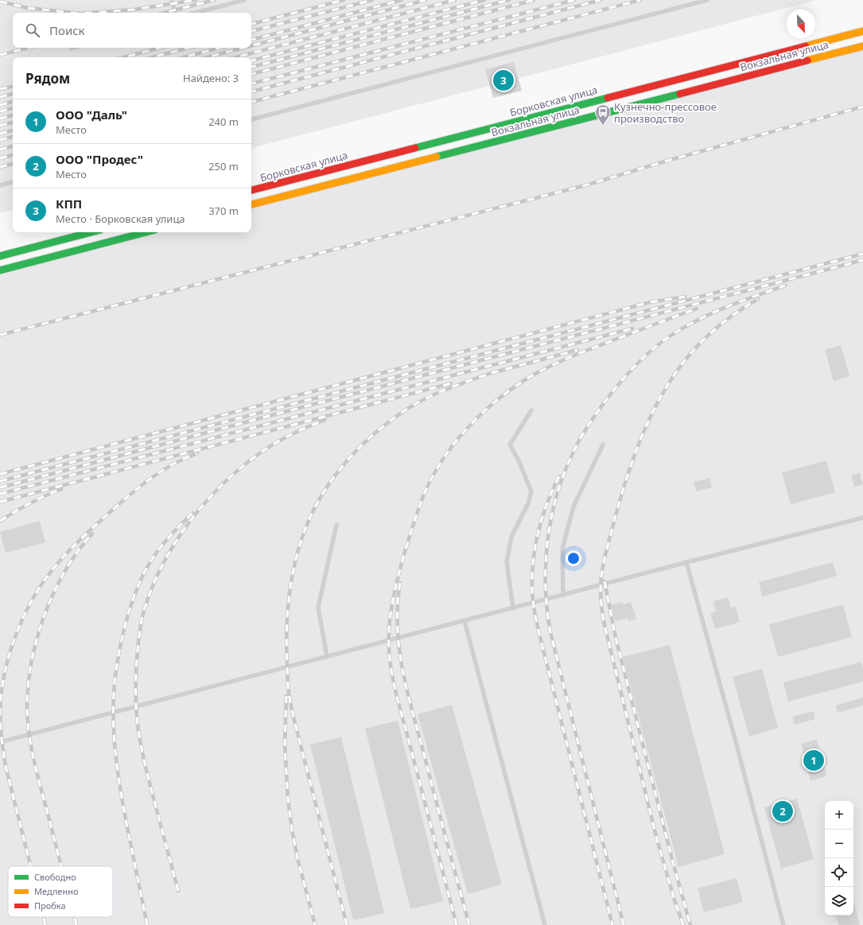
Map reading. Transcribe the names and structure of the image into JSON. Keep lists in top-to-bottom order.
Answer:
{
  "streets": {
    "main road": ["Вокзальная улица", "Борковская улица"]
  },
  "places": {
    "bus stop": ["Кузнечно-прессовое производство"]
  },
  "legend": ["Свободно", "Медленно", "Пробка"],
  "north": "bottom right",
  "page": {
    "search": "Поиск",
    "heading": ["Рядом", "Найдено: 3"],
    "pins": ["3", "1", "2"],
    "list": [
      {
        "mark": "1",
        "name": "ООО \"Даль\"",
        "note": "Место",
        "value": "240 m"
      },
      {
        "mark": "2",
        "name": "ООО \"Продес\"",
        "note": "Место",
        "value": "250 m"
      },
      {
        "mark": "3",
        "name": "КПП",
        "note": "Место · Борковская улица",
        "value": "370 m"
      }
    ],
    "map_buttons": ["+", "−"]
  }
}
